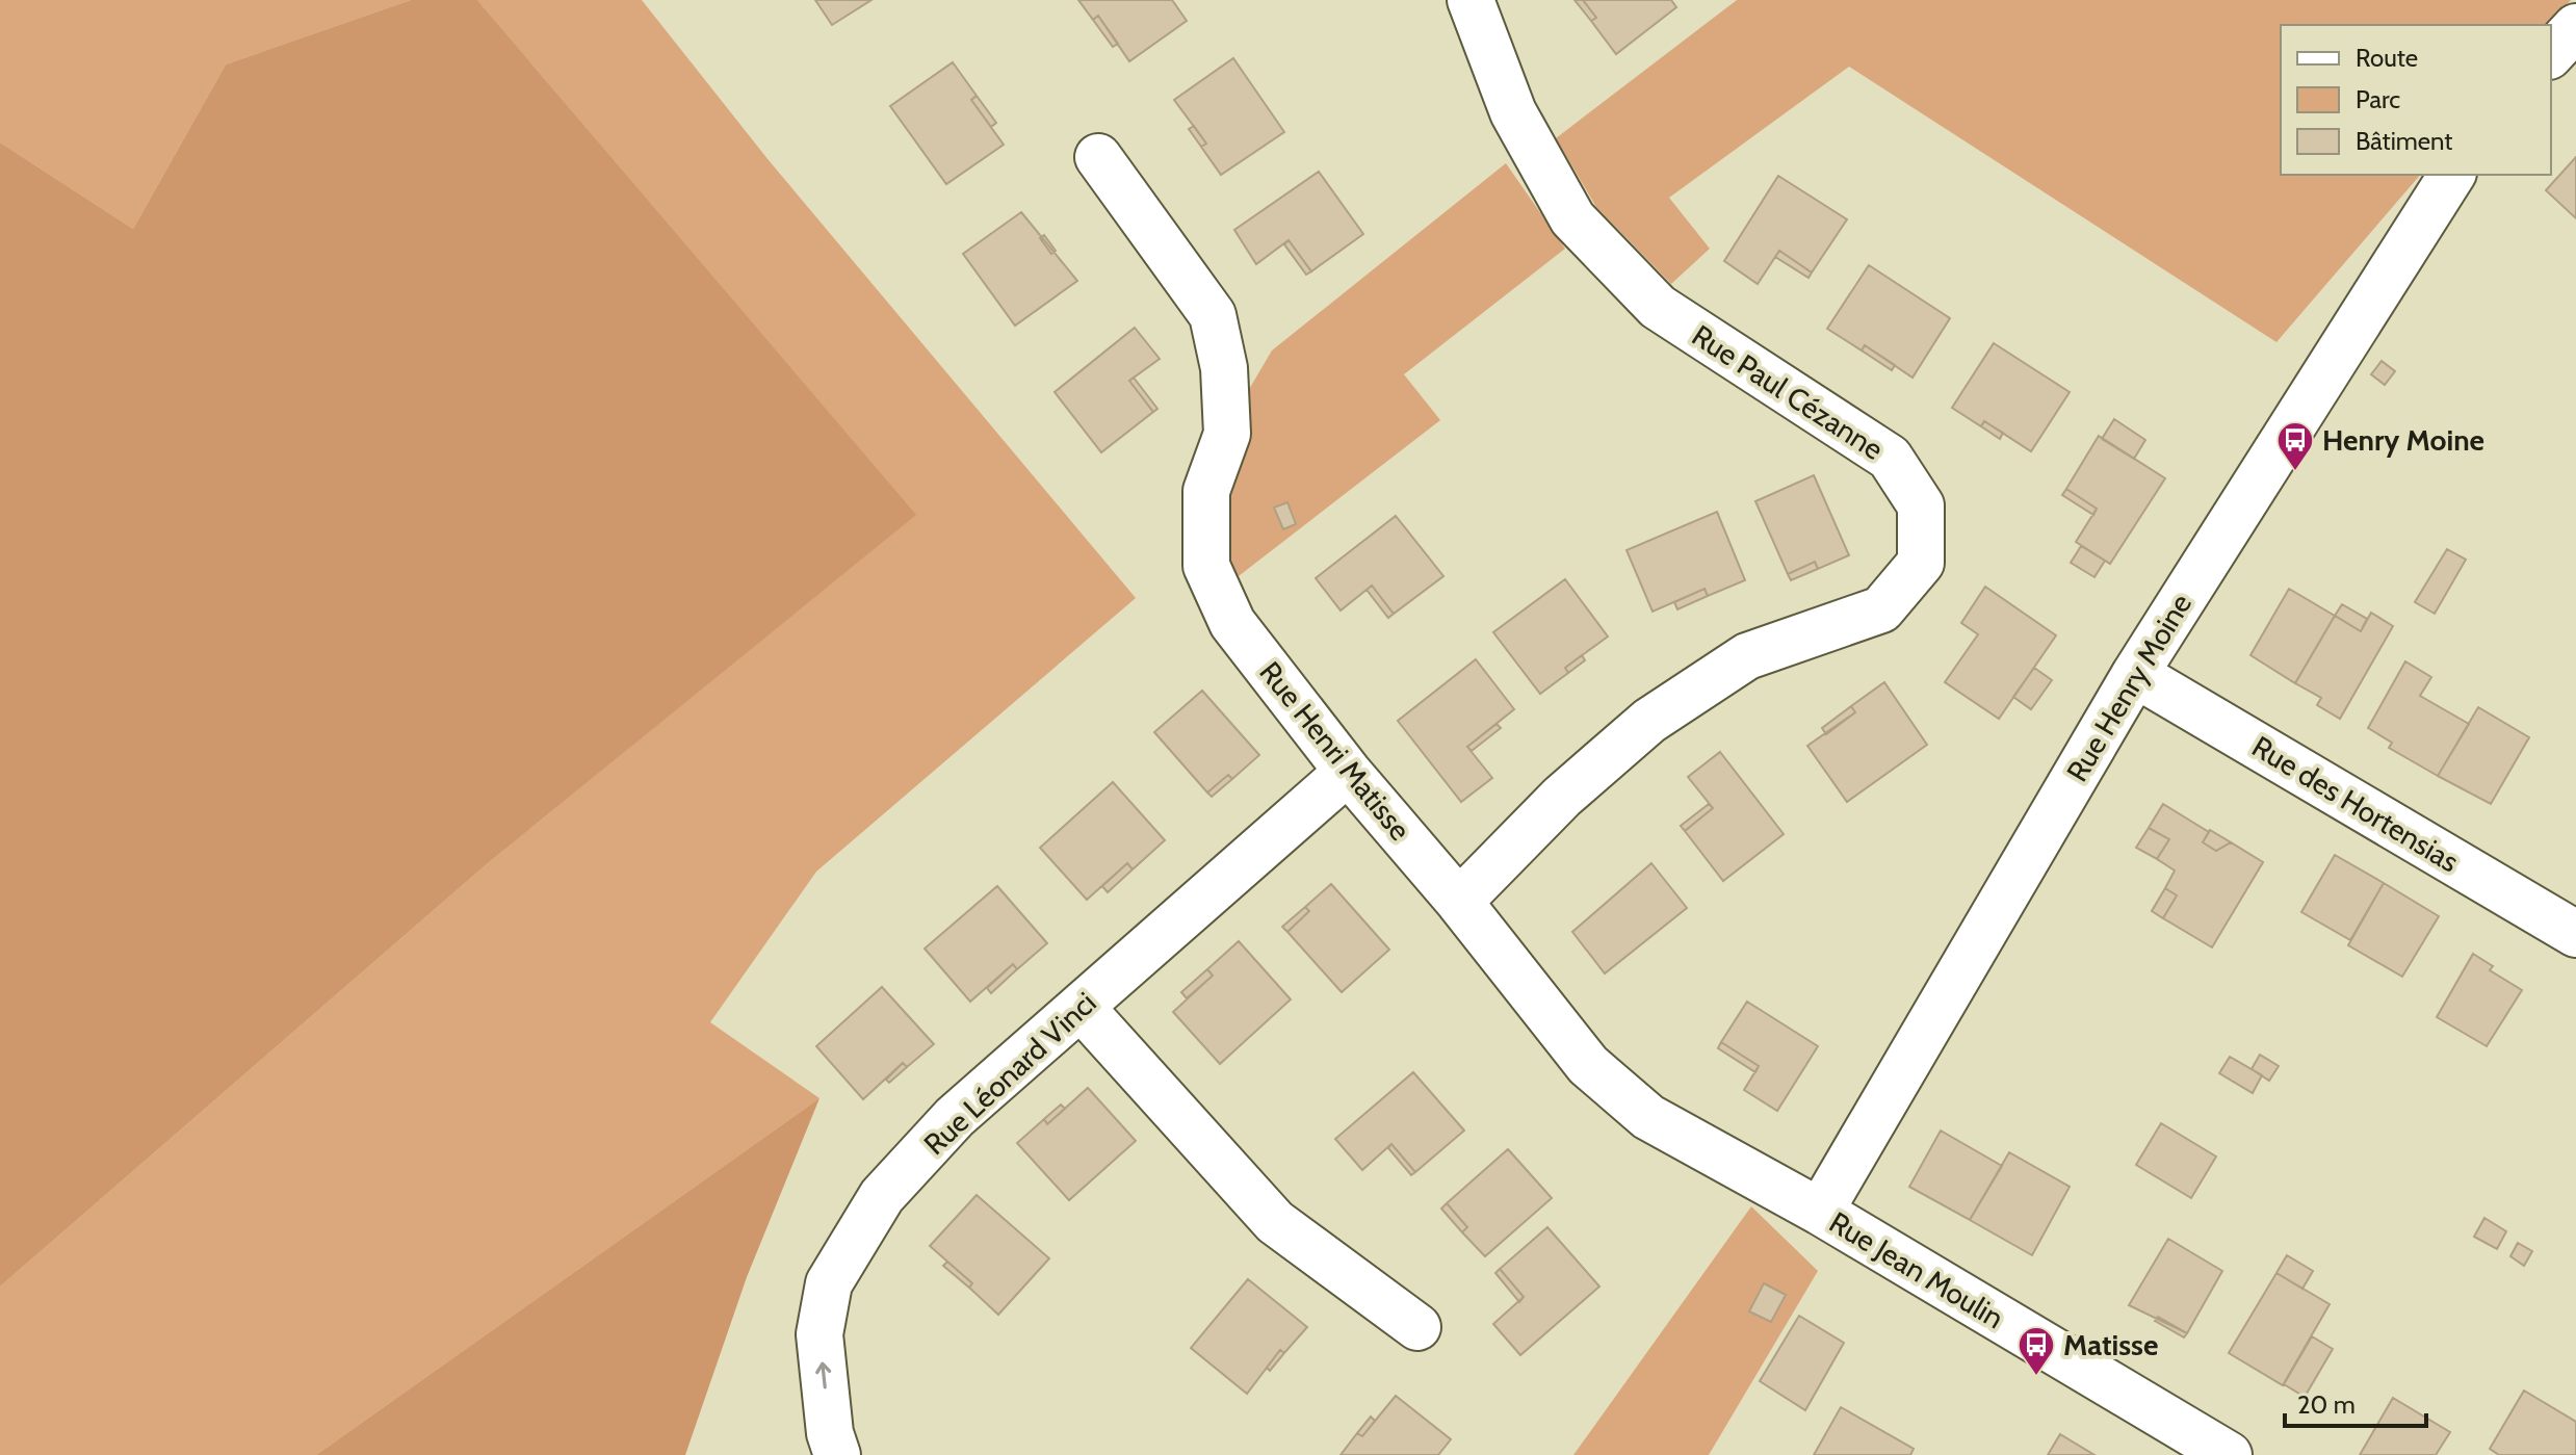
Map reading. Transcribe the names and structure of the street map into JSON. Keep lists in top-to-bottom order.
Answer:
{
  "streets": {
    "street": [
      "Rue Paul Cézanne",
      "Rue Henry Moine",
      "Rue Henri Matisse",
      "Rue des Hortensias",
      "Rue Léonard Vinci",
      "Rue Jean Moulin"
    ]
  },
  "crossings": [
    ["Rue Paul Cézanne", "Rue Henri Matisse"],
    ["Rue Henry Moine", "Rue Henri Matisse"],
    ["Rue Henry Moine", "Rue des Hortensias"],
    ["Rue Henry Moine", "Rue Jean Moulin"],
    ["Rue Henri Matisse", "Rue Léonard Vinci"],
    ["Rue Henri Matisse", "Rue Jean Moulin"]
  ],
  "one_way": ["Rue Léonard Vinci"],
  "places": {
    "bus stop": ["Henry Moine", "Matisse"]
  },
  "legend": ["Route", "Parc", "Bâtiment"],
  "scale_bar": "20 m"
}
